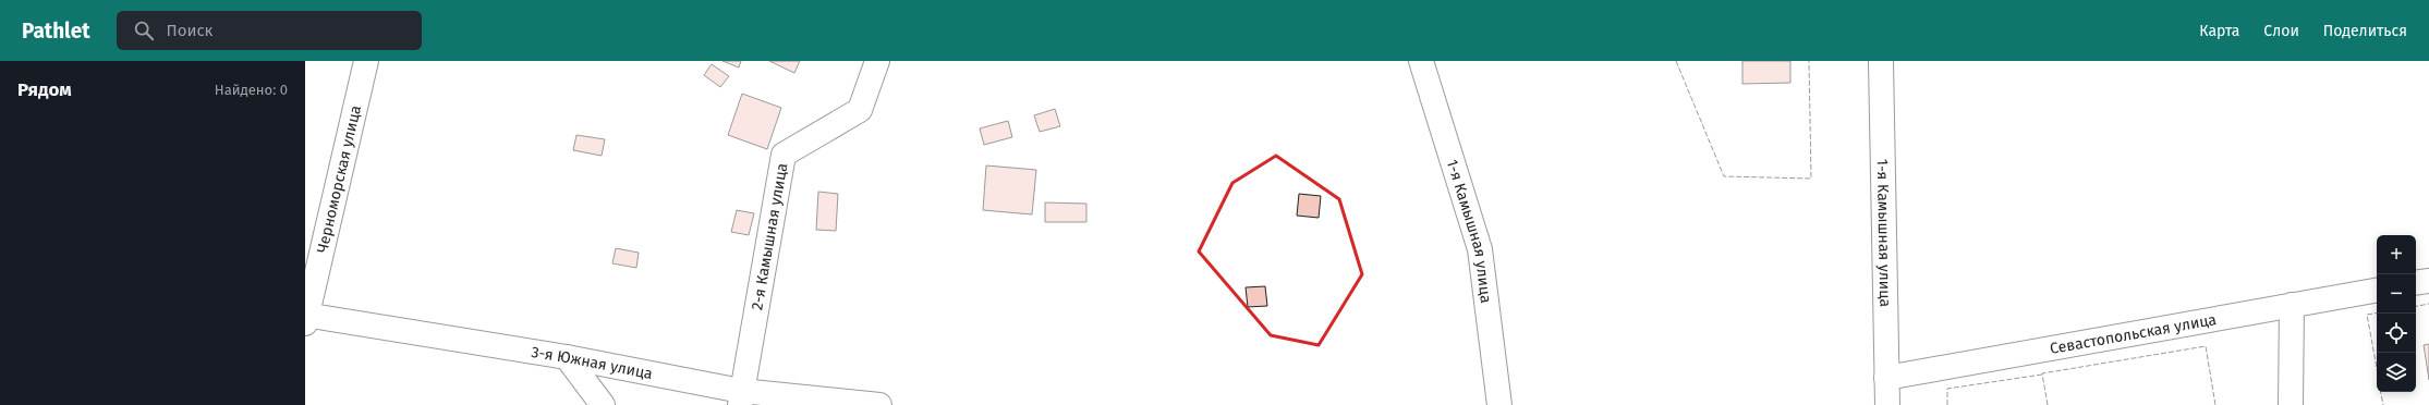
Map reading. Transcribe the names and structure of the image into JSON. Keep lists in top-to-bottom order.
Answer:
{
  "streets": {
    "street": [
      "Черноморская улица",
      "1-я Камышная улица",
      "2-я Камышная улица",
      "Севастопольская улица",
      "3-я Южная улица"
    ]
  },
  "crossings": [
    ["Черноморская улица", "3-я Южная улица"],
    ["1-я Камышная улица", "Севастопольская улица"],
    ["2-я Камышная улица", "3-я Южная улица"]
  ],
  "page": {
    "header": "Pathlet",
    "search": "Поиск",
    "nav": ["Карта", "Слои", "Поделиться"],
    "heading": ["Рядом", "Найдено: 0"],
    "map_buttons": ["+", "−"]
  }
}
